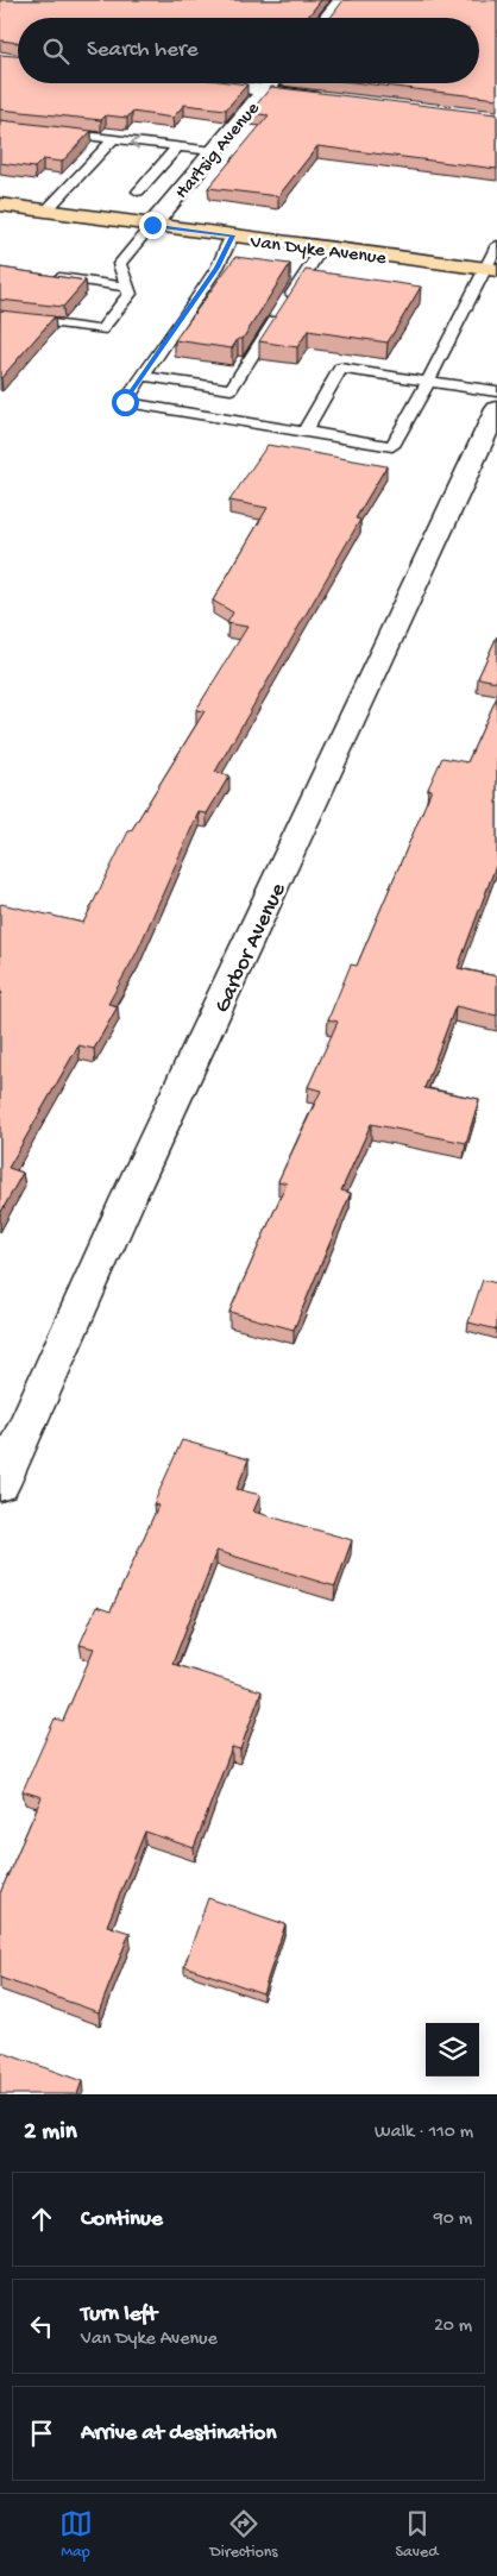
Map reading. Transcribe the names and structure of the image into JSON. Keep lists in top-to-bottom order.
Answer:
{
  "streets": {
    "main road": ["Van Dyke Avenue"],
    "street": ["Hartsig Avenue", "Garbor Avenue"]
  },
  "crossings": [
    ["Hartsig Avenue", "Van Dyke Avenue"]
  ],
  "page": {
    "search": "Search here",
    "heading": ["2 min", "Walk · 110 m"],
    "list": [
      ["Continue", "90 m"],
      ["Turn left", "Van Dyke Avenue", "20 m"],
      "Arrive at destination"
    ],
    "nav": ["Map", "Directions", "Saved"]
  }
}
